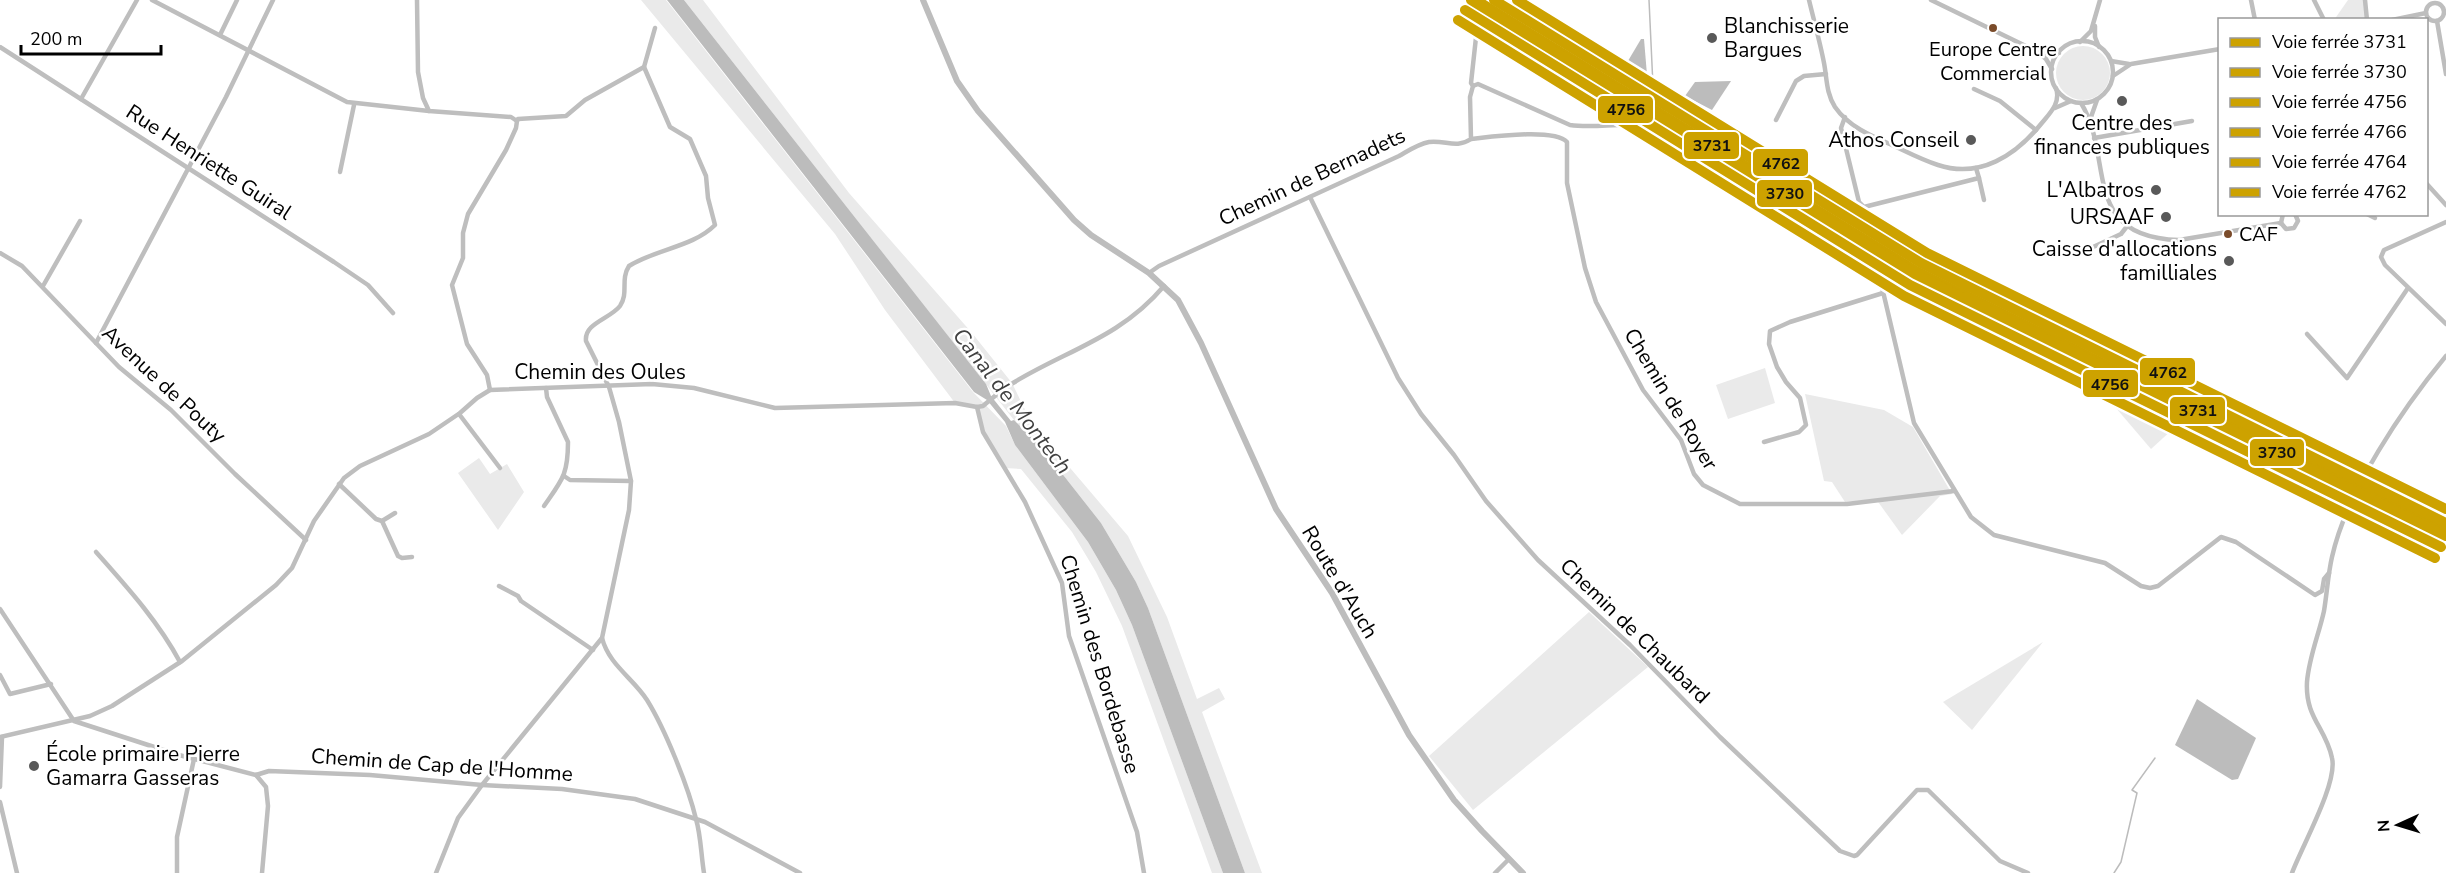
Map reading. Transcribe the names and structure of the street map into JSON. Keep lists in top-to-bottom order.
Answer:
{
  "streets": {
    "main road": ["Route d'Auch"],
    "street": [
      "Rue Henriette Guiral",
      "Chemin de Bernadets",
      "Chemin des Oules",
      "Avenue de Pouty",
      "Chemin de Royer",
      "Chemin de Chaubard",
      "Chemin des Bordebasse",
      "Chemin de Cap de l'Homme"
    ]
  },
  "crossings": [
    ["Chemin de Bernadets", "Chemin de Royer"],
    ["Chemin de Bernadets", "Route d'Auch"],
    ["Chemin de Bernadets", "Chemin de Chaubard"],
    ["Chemin des Oules", "Route d'Auch"],
    ["Chemin des Oules", "Chemin des Bordebasse"]
  ],
  "water": ["Canal de Montech"],
  "places": [
    "Europe Centre Commercial",
    "Blanchisserie Bargues",
    "Centre des finances publiques",
    "Athos Conseil",
    "L'Albatros",
    "URSAAF",
    "CAF",
    "Caisse d'allocations familliales",
    "École primaire Pierre Gamarra Gasseras"
  ],
  "lines": [
    "rail line 3731",
    "rail line 3730",
    "rail line 4766",
    "rail line 4762",
    "rail line 4756",
    "rail line 4764"
  ],
  "legend": [
    "Voie ferrée 3731",
    "Voie ferrée 3730",
    "Voie ferrée 4756",
    "Voie ferrée 4766",
    "Voie ferrée 4764",
    "Voie ferrée 4762"
  ],
  "scale_bar": "200 m",
  "north": "left"
}
